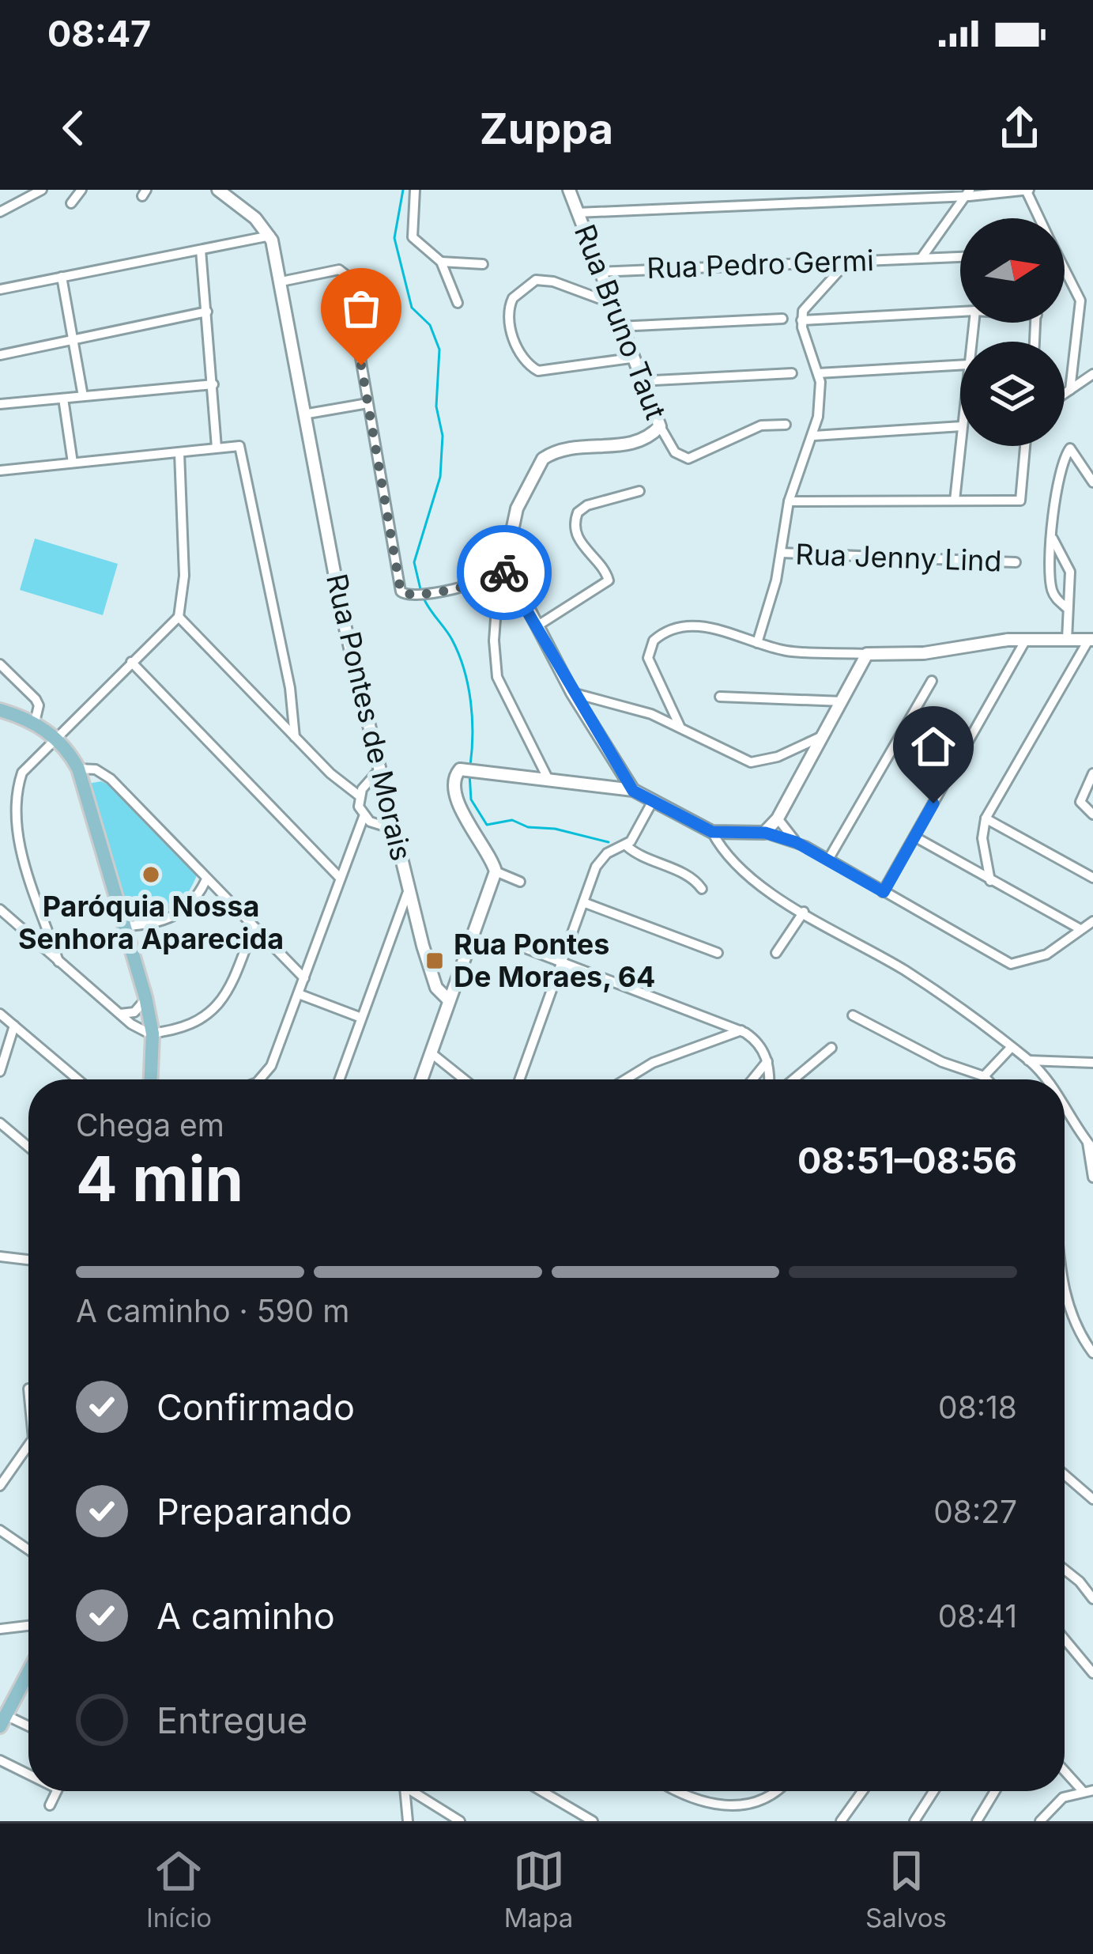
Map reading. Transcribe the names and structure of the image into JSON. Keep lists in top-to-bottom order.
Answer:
{
  "streets": {
    "street": [
      "Rua Pedro Germi",
      "Rua Bruno Taut",
      "Rua Jenny Lind",
      "Rua Pontes de Morais"
    ]
  },
  "crossings": [
    ["Rua Pedro Germi", "Rua Bruno Taut"]
  ],
  "places": {
    "other": ["Paróquia Nossa Senhora Aparecida"],
    "transit": ["Rua Pontes De Moraes, 64"]
  },
  "north": "right",
  "page": {
    "status": "08:47",
    "header": "Zuppa",
    "heading": ["4 min", "Chega em", "08:51–08:56"],
    "bar": "A caminho · 590 m",
    "list": [
      ["Confirmado", "08:18"],
      ["Preparando", "08:27"],
      ["A caminho", "08:41"],
      "Entregue"
    ],
    "tabs": ["Início", "Mapa", "Salvos"]
  }
}
